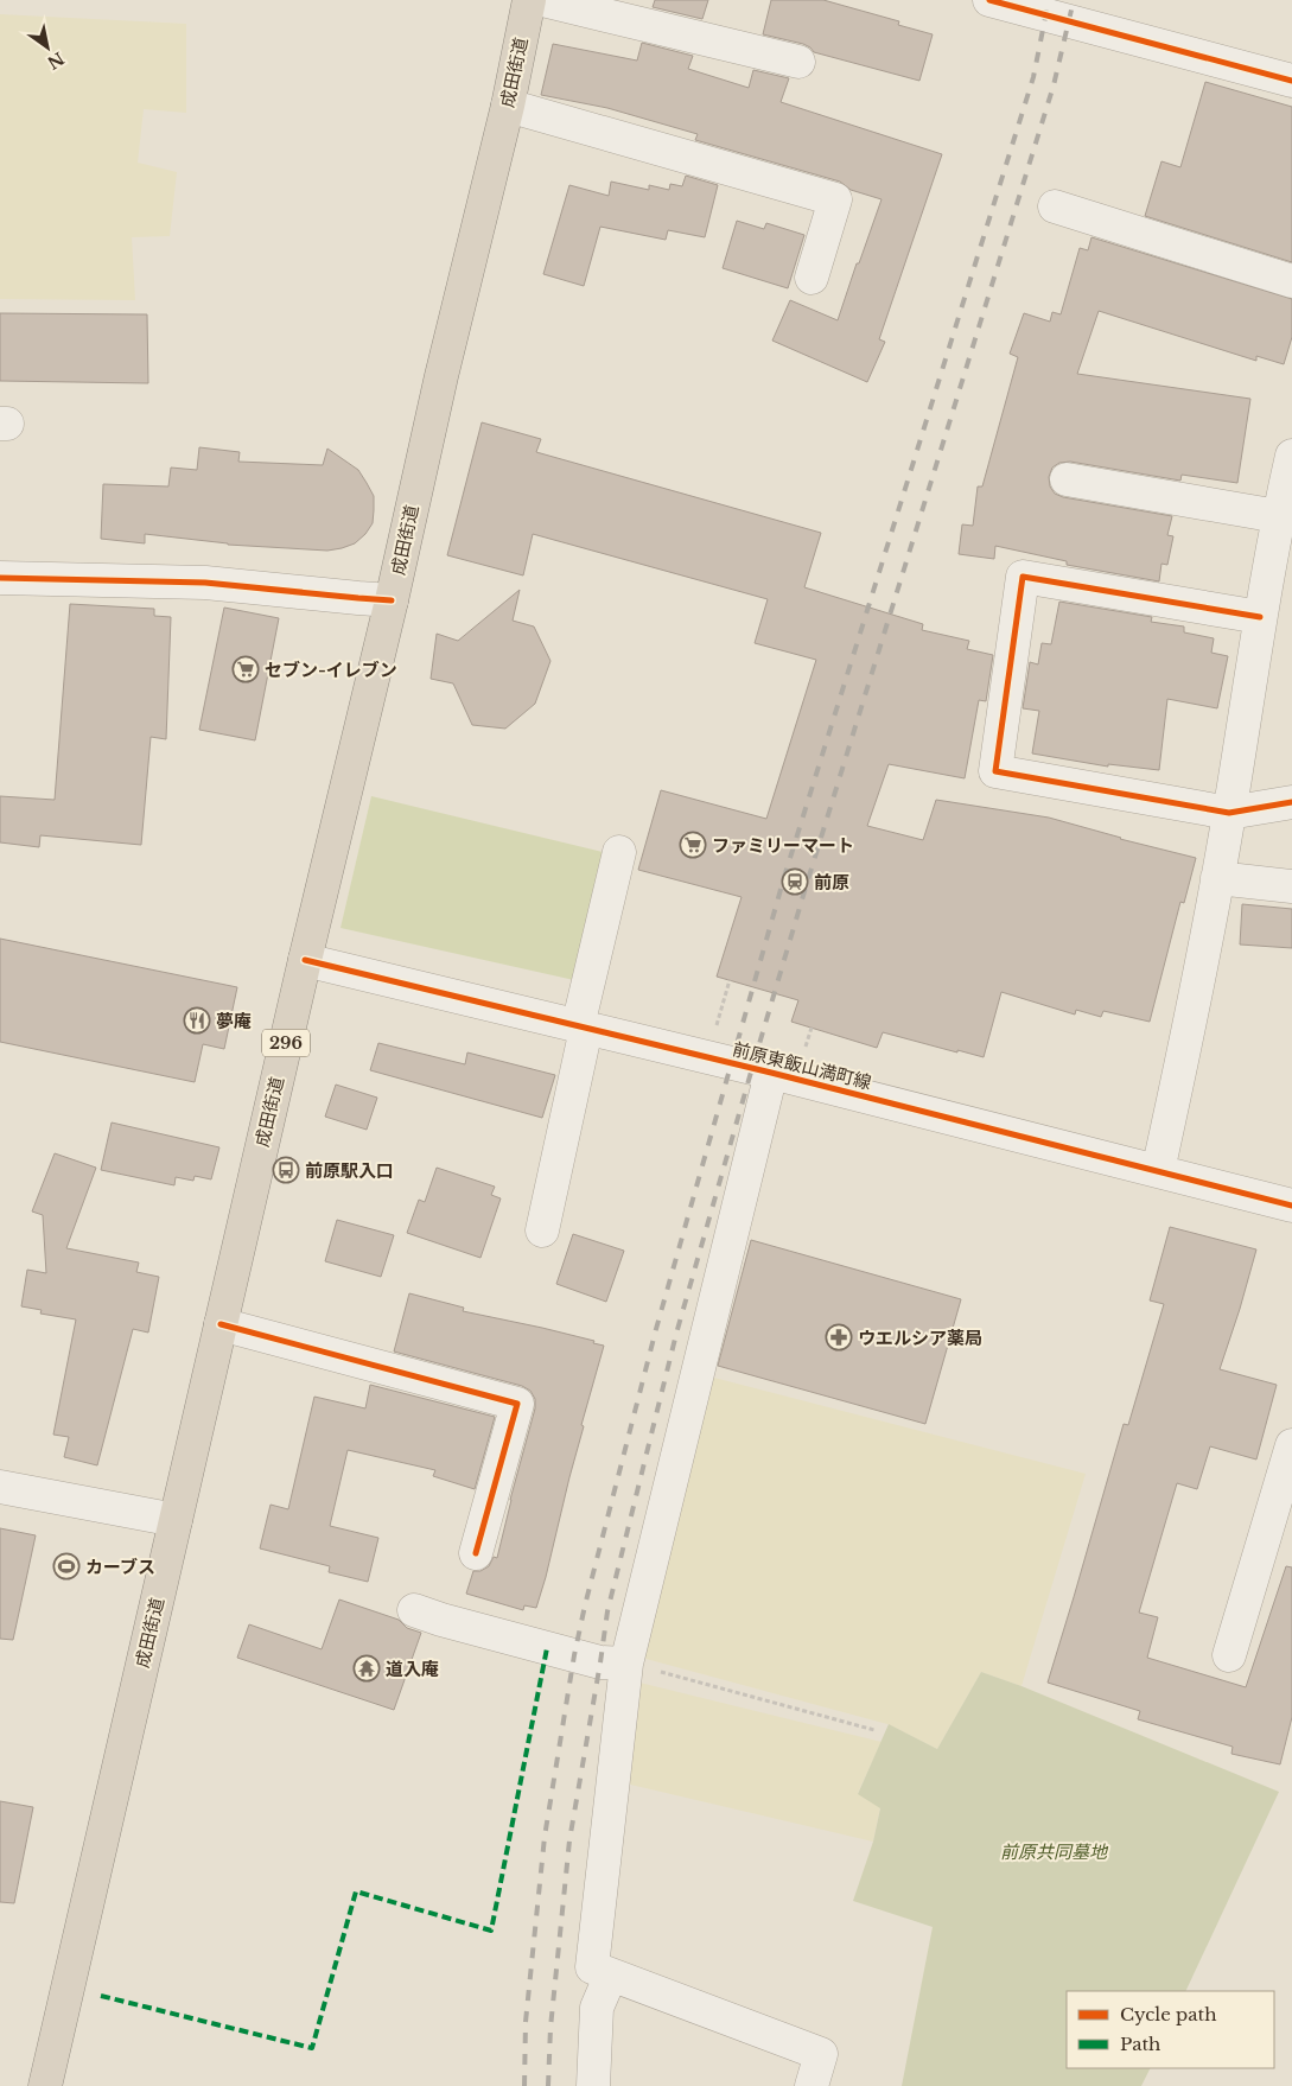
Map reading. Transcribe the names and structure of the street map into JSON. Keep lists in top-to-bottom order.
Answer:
{
  "streets": {
    "highway": ["成田街道", "296"],
    "street": ["前原東飯山満町線"]
  },
  "crossings": [
    ["成田街道", "前原東飯山満町線"]
  ],
  "parks": ["前原共同墓地"],
  "places": {
    "supermarket": ["セブン-イレブン", "ファミリーマート"],
    "station": ["前原"],
    "restaurant": ["夢庵"],
    "bus stop": ["前原駅入口"],
    "pharmacy": ["ウエルシア薬局"],
    "sports": ["カーブス"],
    "temple": ["道入庵"]
  },
  "legend": ["Cycle path", "Path"],
  "north": "bottom right"
}
